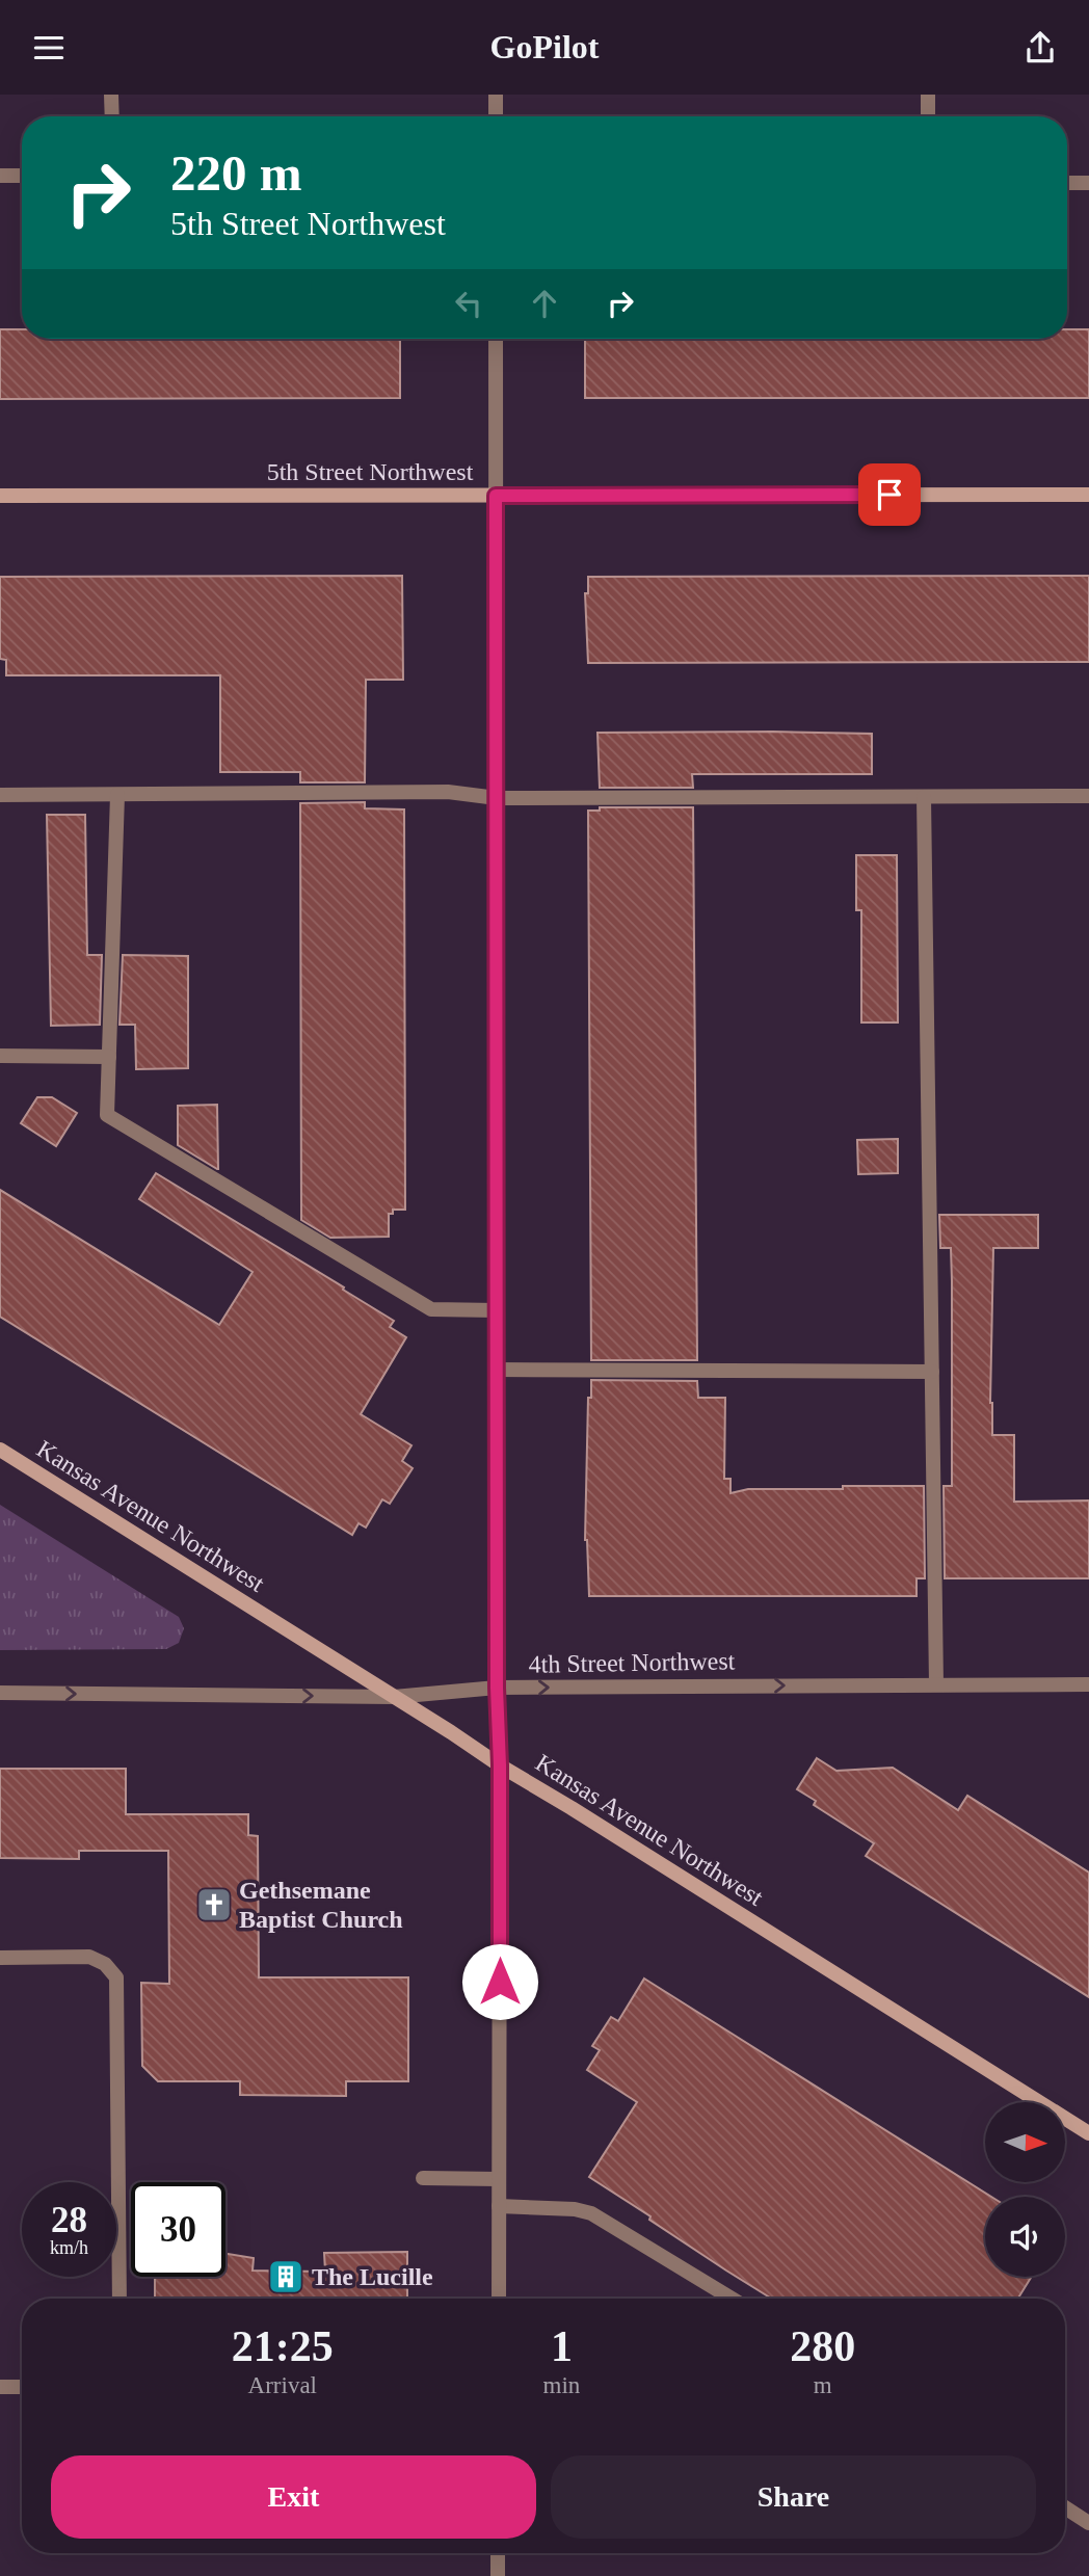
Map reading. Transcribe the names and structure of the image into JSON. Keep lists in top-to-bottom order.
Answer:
{
  "streets": {
    "street": ["5th Street Northwest", "Kansas Avenue Northwest", "4th Street Northwest"]
  },
  "crossings": [
    ["Kansas Avenue Northwest", "4th Street Northwest"]
  ],
  "one_way": ["4th Street Northwest"],
  "places": {
    "church": ["Gethsemane Baptist Church"],
    "building": ["The Lucille"]
  },
  "north": "right",
  "page": {
    "header": "GoPilot",
    "turn": ["220 m", "5th Street Northwest"],
    "speed": "28 km/h",
    "limit": "30",
    "eta": [
      "21:25",
      "Arrival",
      "1",
      "min",
      "280",
      "m"
    ],
    "buttons": ["Exit", "Share"]
  }
}
